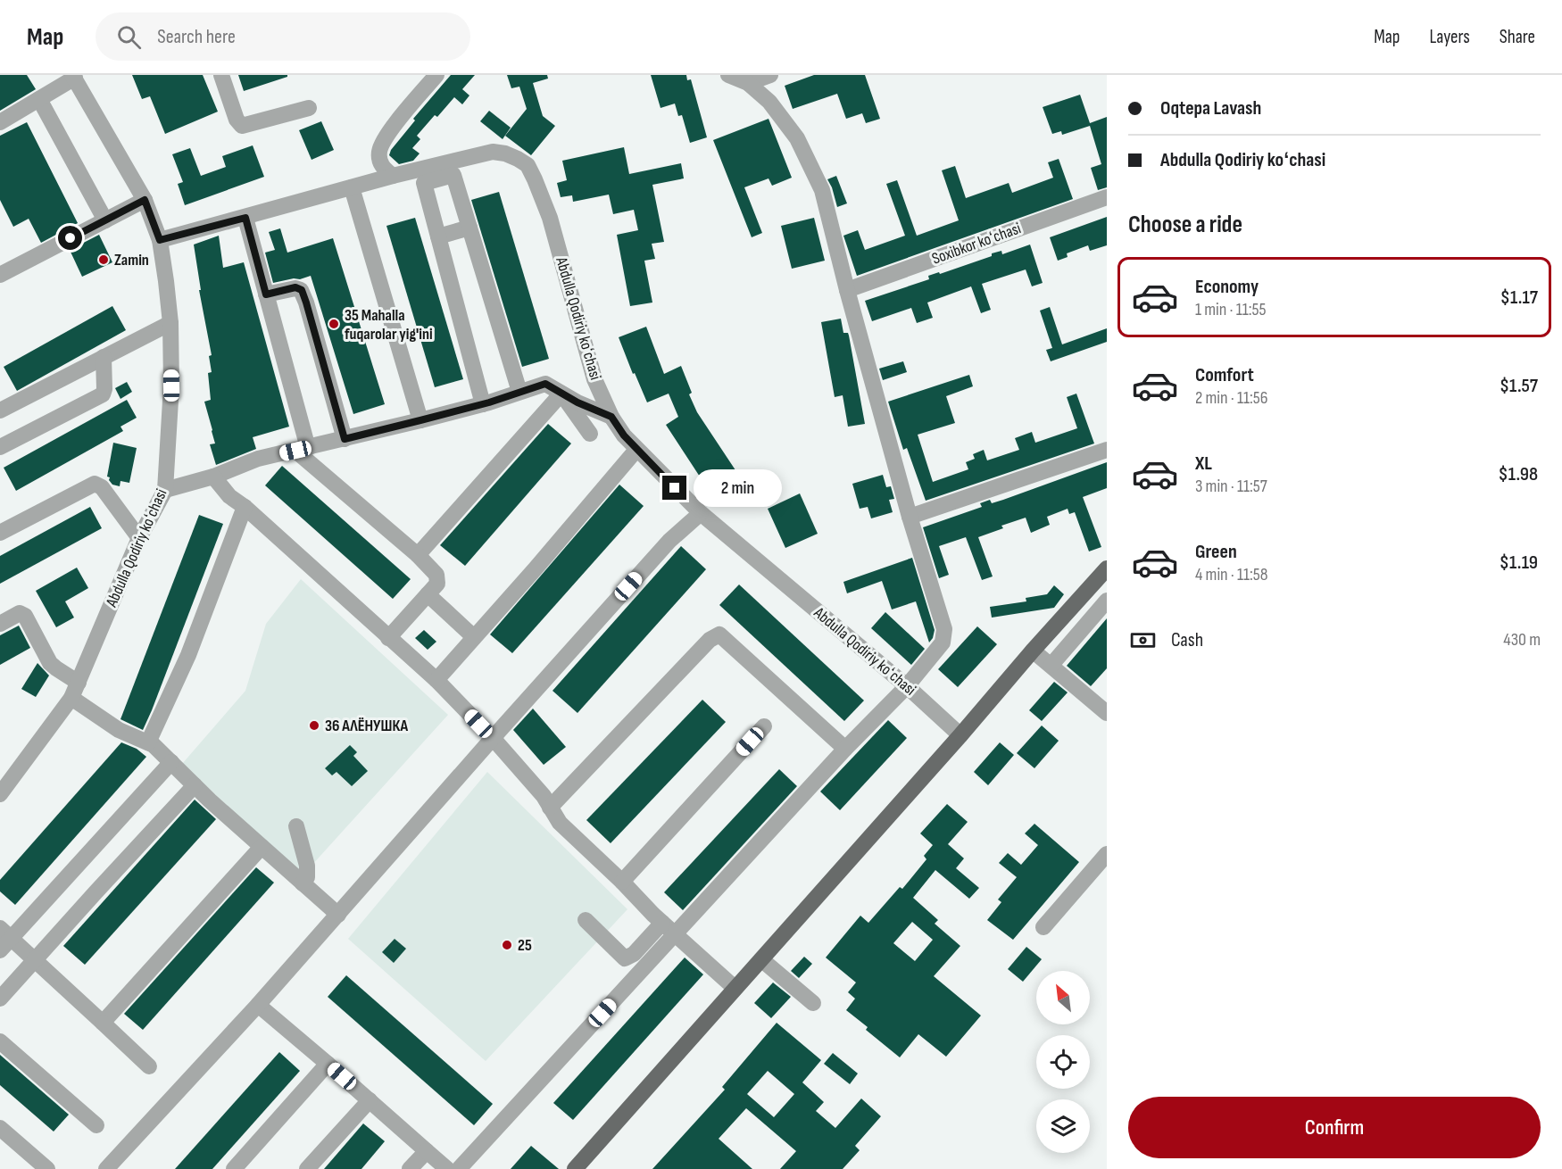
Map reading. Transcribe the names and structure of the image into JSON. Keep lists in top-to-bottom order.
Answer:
{
  "streets": {
    "street": ["Soxibkor koʻchasi", "Abdulla Qodiriy koʻchasi"]
  },
  "places": [
    "Zamin",
    "35 Mahalla fuqarolar yig'ini",
    "36 АЛЁНУШКА",
    "25"
  ],
  "north": "top left",
  "page": {
    "header": "Map",
    "search": "Search here",
    "nav": ["Map", "Layers", "Share"],
    "banner": ["Oqtepa Lavash", "Abdulla Qodiriy koʻchasi"],
    "heading": "Choose a ride",
    "list": [
      {
        "name": "Economy",
        "note": "1 min · 11:55",
        "value": "$1.17"
      },
      {
        "name": "Comfort",
        "note": "2 min · 11:56",
        "value": "$1.57"
      },
      {
        "name": "XL",
        "note": "3 min · 11:57",
        "value": "$1.98"
      },
      {
        "name": "Green",
        "note": "4 min · 11:58",
        "value": "$1.19"
      }
    ],
    "bubble": "2 min",
    "pay": ["Cash", "430 m"],
    "buttons": "Confirm"
  }
}
